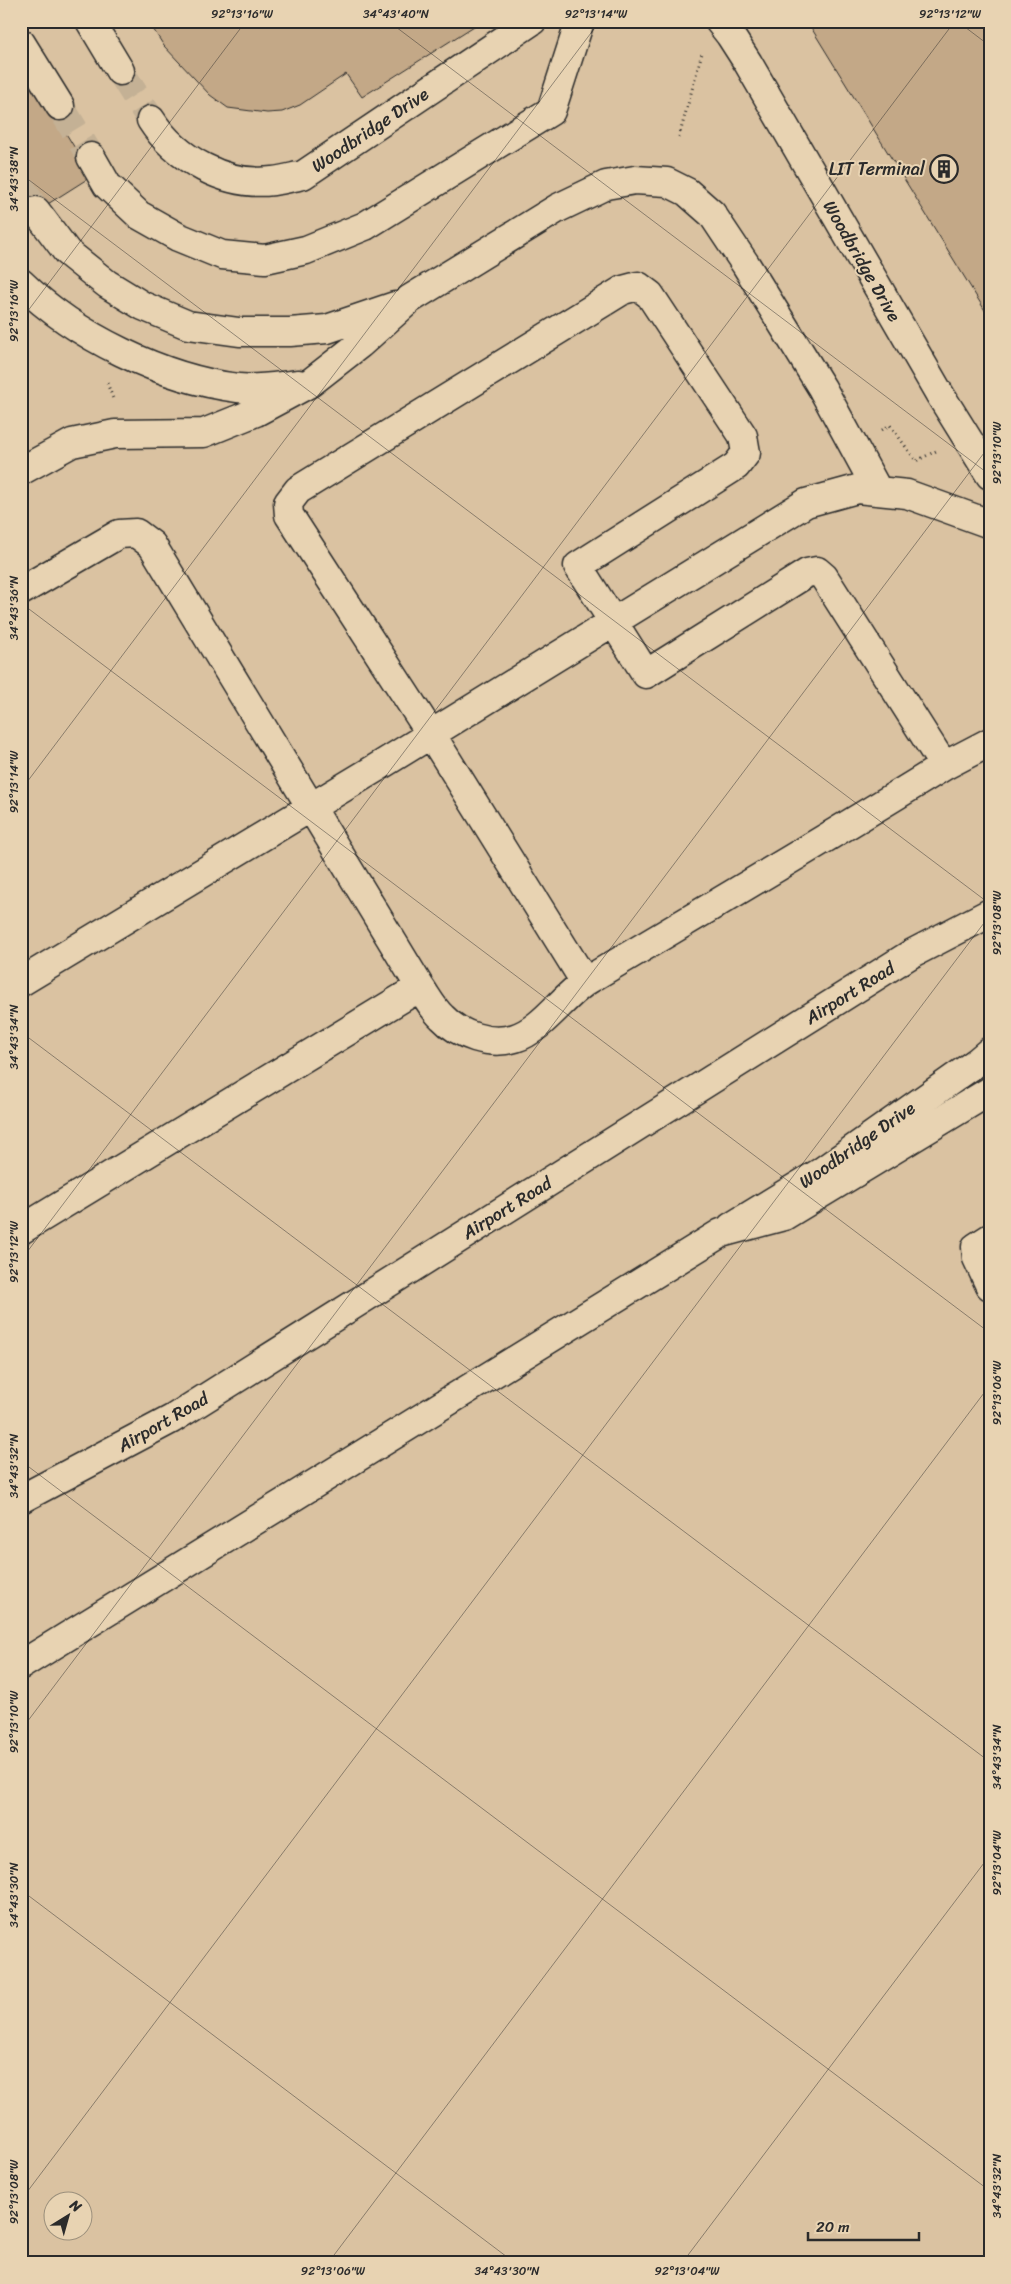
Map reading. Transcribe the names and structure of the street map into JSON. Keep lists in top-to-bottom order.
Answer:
{
  "streets": {
    "main road": ["Woodbridge Drive", "Airport Road"]
  },
  "places": {
    "building": ["LIT Terminal"]
  },
  "scale_bar": "20 m",
  "north": "top right",
  "coordinates": [
    "92°13'16\"W",
    "34°43'40\"N",
    "92°13'14\"W",
    "92°13'12\"W",
    "34°43'38\"N",
    "92°13'10\"W",
    "34°43'36\"N",
    "92°13'08\"W",
    "34°43'34\"N",
    "92°13'06\"W",
    "34°43'32\"N",
    "92°13'04\"W",
    "34°43'30\"N"
  ]
}
